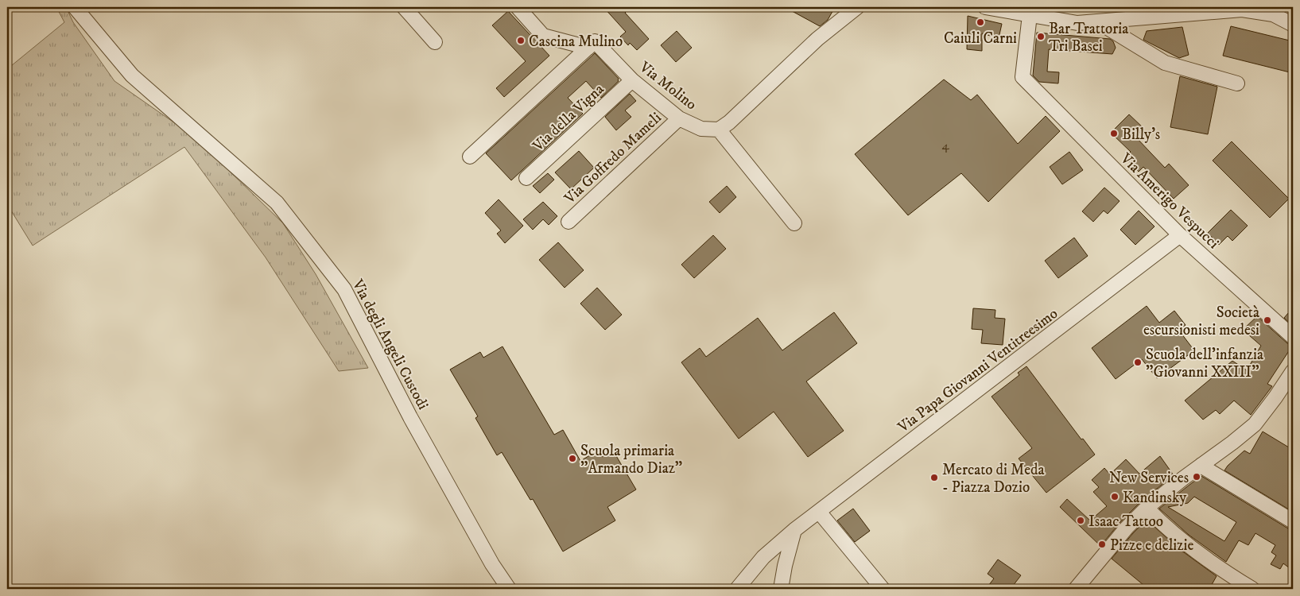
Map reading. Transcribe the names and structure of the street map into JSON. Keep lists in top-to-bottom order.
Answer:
{
  "streets": {
    "street": [
      "Via Molino",
      "Via della Vigna",
      "Via Goffredo Mameli",
      "Via Amerigo Vespucci",
      "Via degli Angeli Custodi",
      "Via Papa Giovanni Ventitreesimo"
    ]
  },
  "crossings": [
    ["Via Molino", "Via della Vigna"],
    ["Via Molino", "Via Goffredo Mameli"],
    ["Via Amerigo Vespucci", "Via Papa Giovanni Ventitreesimo"]
  ],
  "places": [
    "Caiuli Carni",
    "Bar Trattoria Tri Basei",
    "Cascina Mulino",
    "Billy's",
    "Società escursionisti medesi",
    "Scuola dell'infanzia \"Giovanni XXIII\"",
    "Scuola primaria \"Armando Diaz\"",
    "New Services",
    "Mercato di Meda - Piazza Dozio",
    "Kandinsky",
    "Isaac Tattoo",
    "Pizze e delizie"
  ],
  "house_numbers": ["4"]
}
